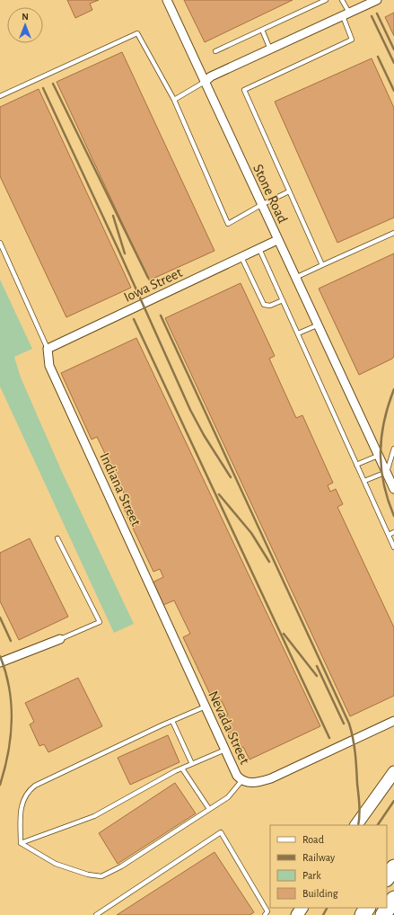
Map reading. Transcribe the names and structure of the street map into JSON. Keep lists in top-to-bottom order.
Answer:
{
  "streets": {
    "street": [
      "Stone Road",
      "Iowa Street",
      "Indiana Street",
      "Nevada Street"
    ]
  },
  "crossings": [
    ["Stone Road", "Iowa Street"],
    ["Iowa Street", "Indiana Street"],
    ["Indiana Street", "Nevada Street"]
  ],
  "legend": [
    "Road",
    "Railway",
    "Park",
    "Building"
  ],
  "north": "top"
}
